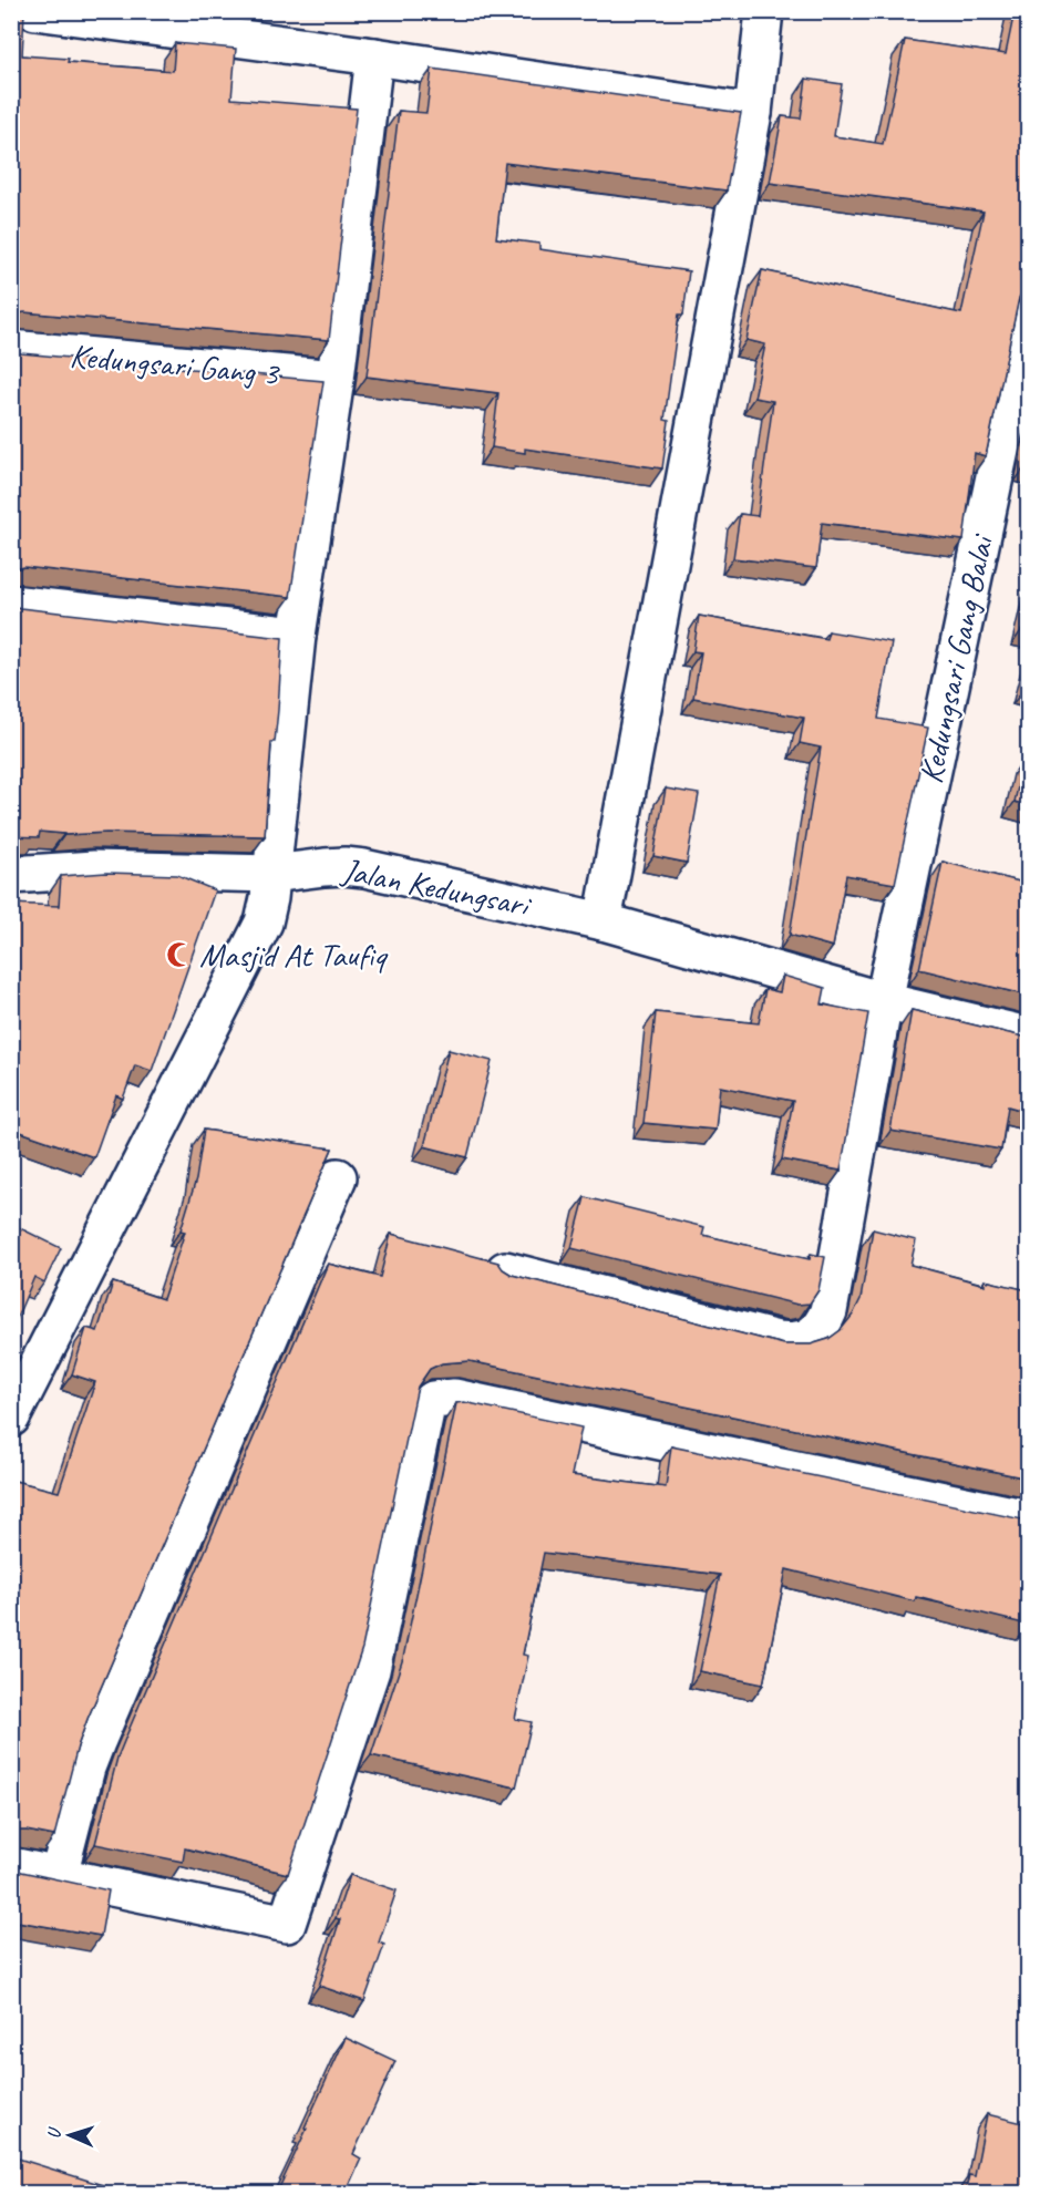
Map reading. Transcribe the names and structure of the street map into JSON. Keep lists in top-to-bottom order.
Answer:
{
  "streets": {
    "street": ["Kedungsari Gang 3", "Kedungsari Gang Balai", "Jalan Kedungsari"]
  },
  "crossings": [
    ["Kedungsari Gang Balai", "Jalan Kedungsari"]
  ],
  "places": {
    "mosque": ["Masjid At Taufiq"]
  },
  "north": "left"
}
